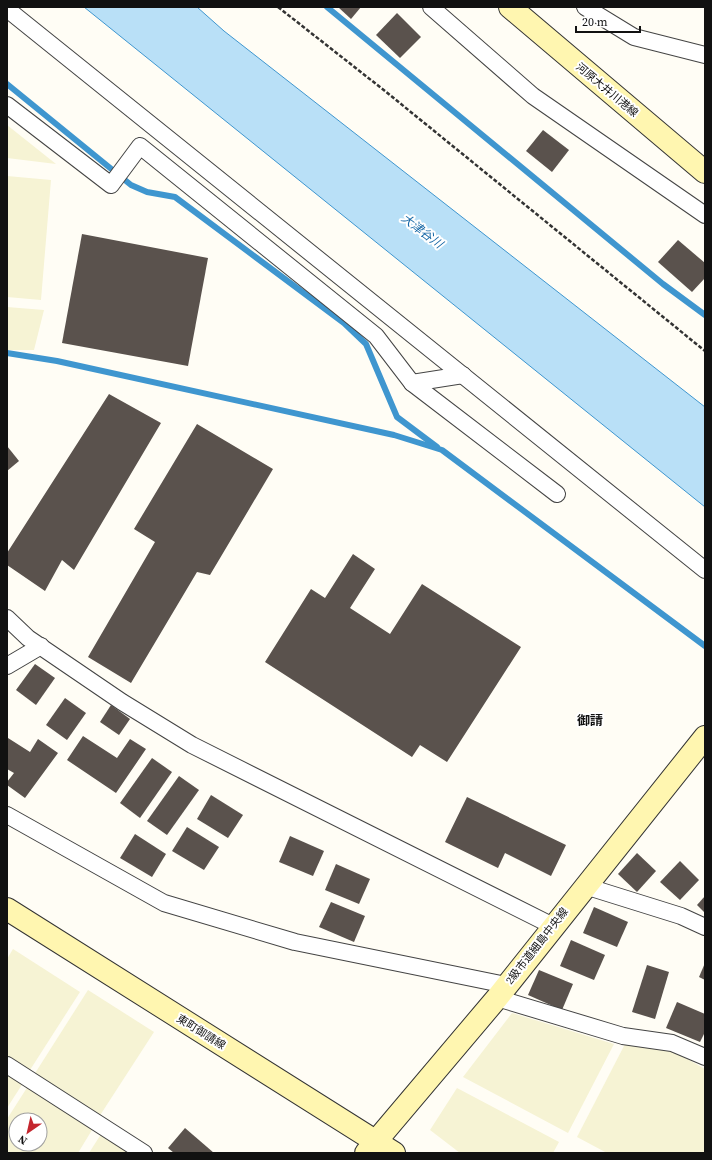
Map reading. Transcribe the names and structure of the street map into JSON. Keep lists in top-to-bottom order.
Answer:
{
  "streets": {
    "street": ["河原大井川港線", "2級市道細島中央線", "東町御請線"]
  },
  "crossings": [
    ["2級市道細島中央線", "東町御請線"]
  ],
  "districts": ["御請"],
  "water": ["大津谷川"],
  "scale_bar": "20 m",
  "north": "bottom left"
}
